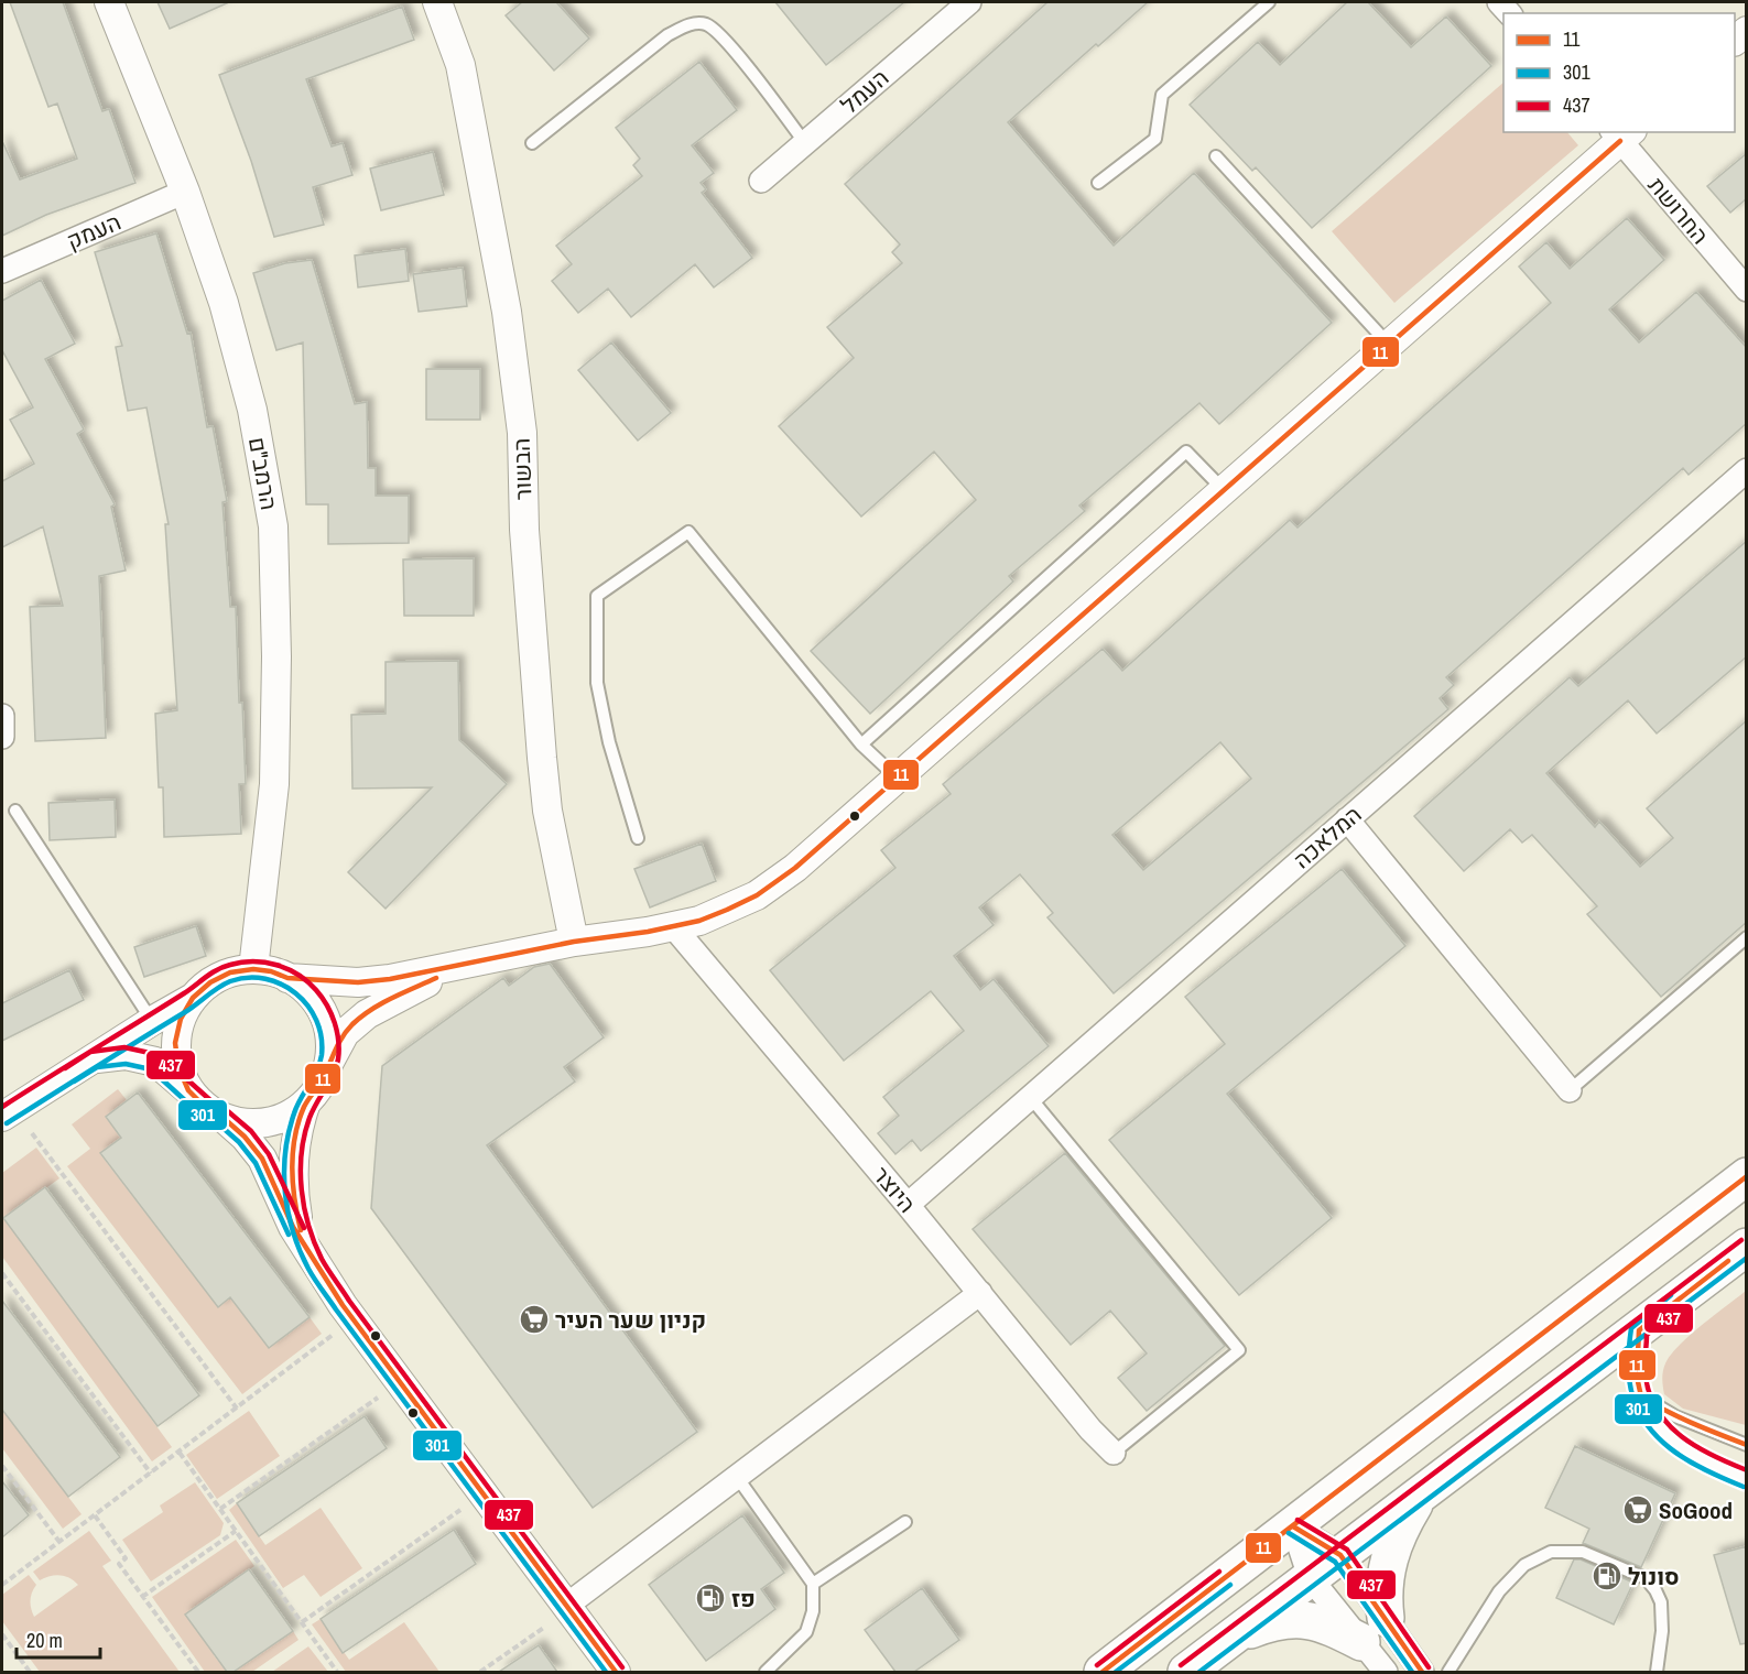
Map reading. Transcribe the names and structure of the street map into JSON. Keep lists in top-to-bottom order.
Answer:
{
  "streets": {
    "street": [
      "העמל",
      "החרושת",
      "העמק",
      "הבשור",
      "הרמב\"ם",
      "המלאכה",
      "היוצר"
    ]
  },
  "crossings": [
    ["העמק", "הרמב\"ם"],
    ["המלאכה", "היוצר"]
  ],
  "places": {
    "supermarket": ["קניון שער העיר", "SoGood"],
    "fuel station": ["סונול", "פז"]
  },
  "lines": ["transit line 11", "transit line 437", "transit line 301"],
  "legend": ["11", "301", "437"],
  "scale_bar": "20 m"
}
